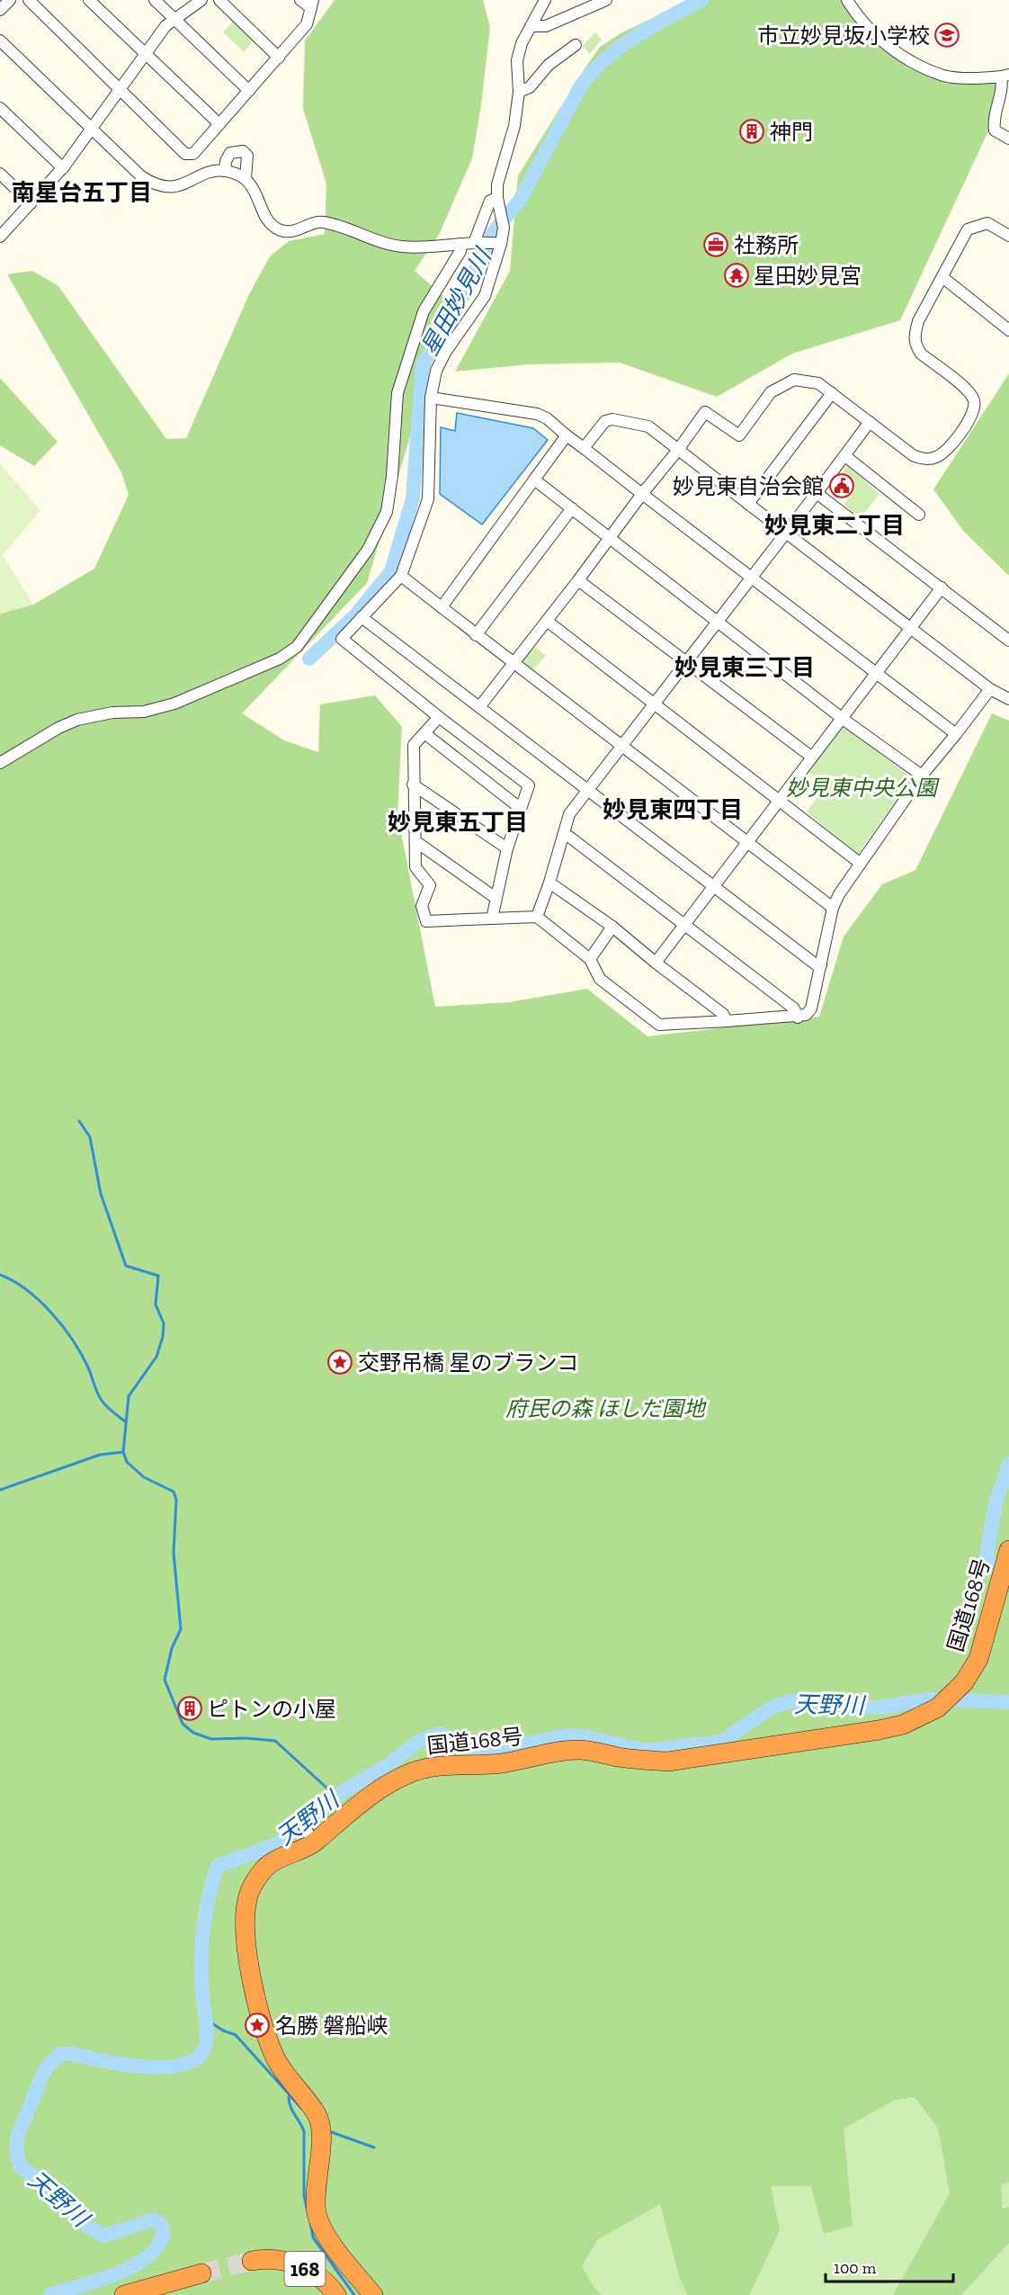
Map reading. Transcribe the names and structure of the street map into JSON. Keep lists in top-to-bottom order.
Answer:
{
  "streets": {
    "highway": ["国道168号", "168"]
  },
  "districts": [
    "南星台五丁目",
    "妙見東二丁目",
    "妙見東三丁目",
    "妙見東四丁目",
    "妙見東五丁目"
  ],
  "water": ["星田妙見川", "天野川"],
  "parks": ["妙見東中央公園", "府民の森 ほしだ園地"],
  "places": {
    "school or university": ["市立妙見坂小学校"],
    "building": ["神門", "ピトンの小屋"],
    "office": ["社務所"],
    "temple": ["星田妙見宮"],
    "public building": ["妙見東自治会館"],
    "place": ["交野吊橋 星のブランコ", "名勝 磐船峡"]
  },
  "scale_bar": "100 m"
}
